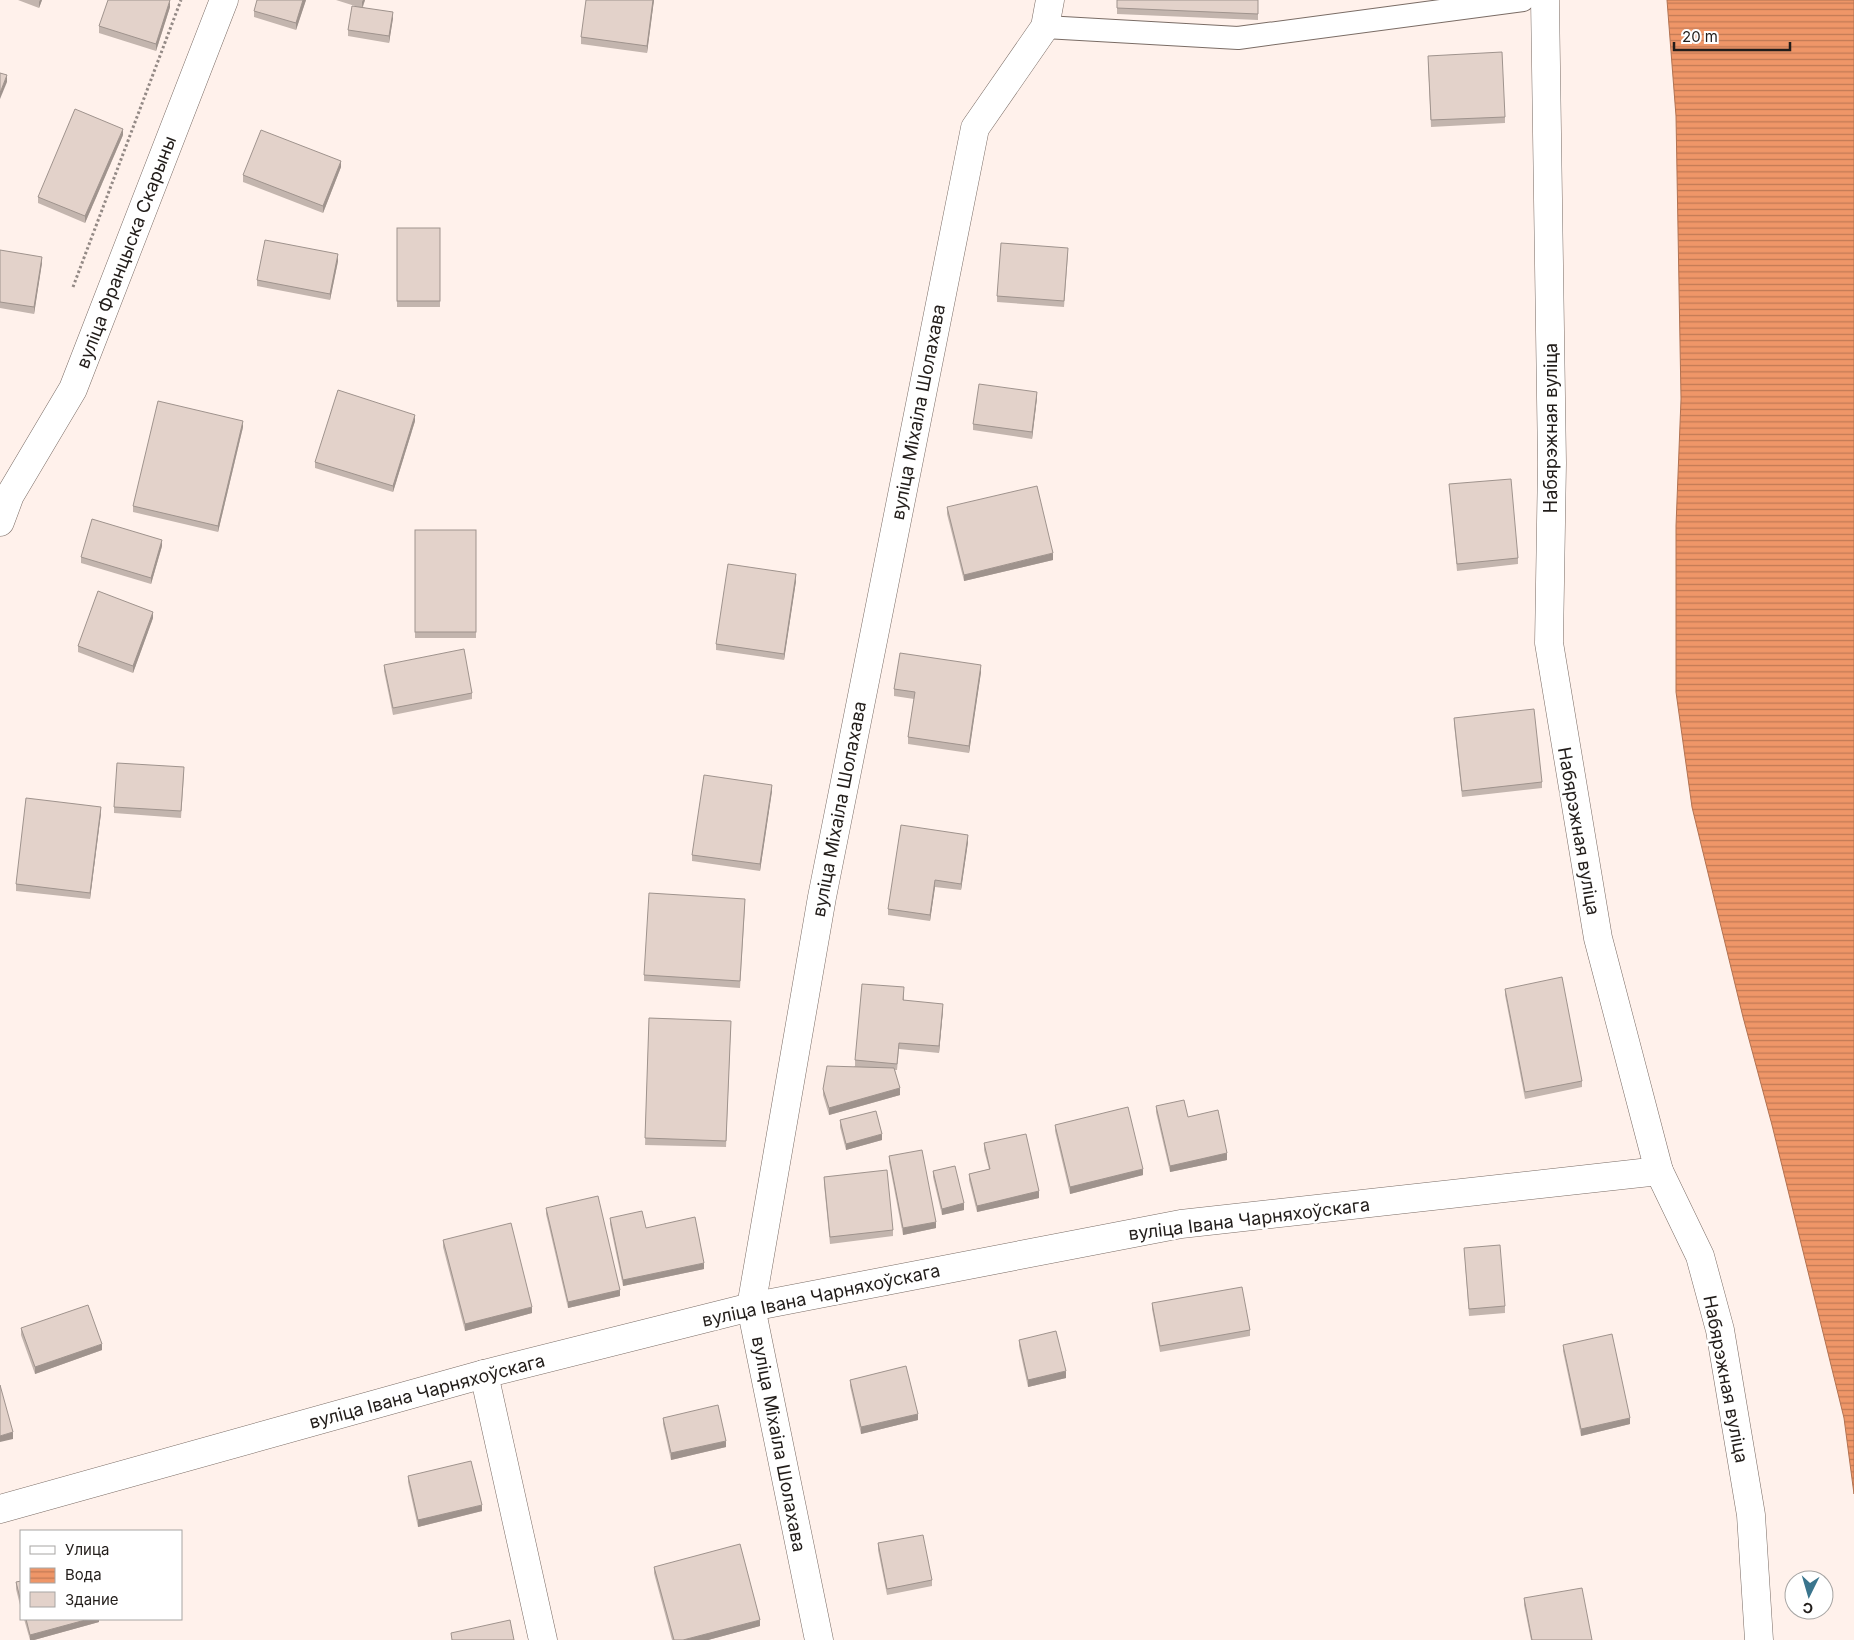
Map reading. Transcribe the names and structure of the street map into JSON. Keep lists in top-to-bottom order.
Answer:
{
  "streets": {
    "street": [
      "вуліца Францыска Скарыны",
      "вуліца Міхаіла Шолахава",
      "Набярэжная вуліца",
      "вуліца Івана Чарняхоўскага"
    ]
  },
  "crossings": [
    ["вуліца Міхаіла Шолахава", "вуліца Івана Чарняхоўскага"],
    ["Набярэжная вуліца", "вуліца Івана Чарняхоўскага"]
  ],
  "legend": ["Улица", "Вода", "Здание"],
  "scale_bar": "20 m",
  "north": "bottom"
}
